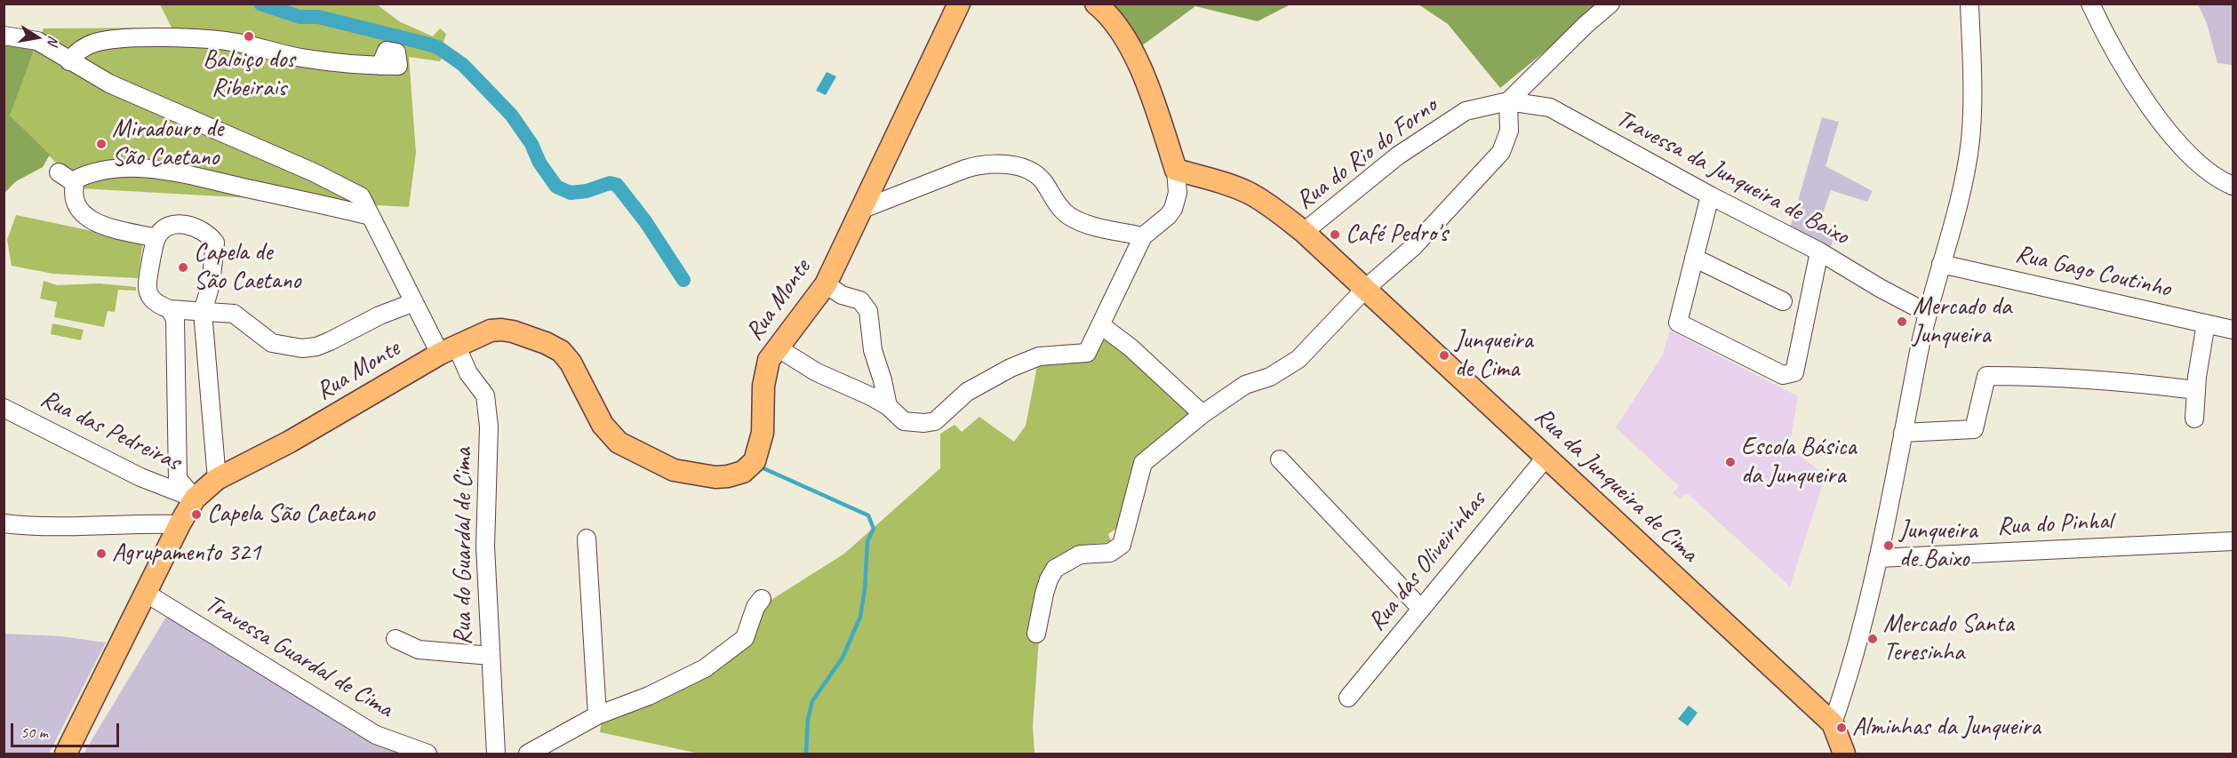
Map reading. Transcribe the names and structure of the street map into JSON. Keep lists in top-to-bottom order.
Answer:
{
  "streets": {
    "main road": ["Rua Monte", "Rua da Junqueira de Cima"],
    "street": [
      "Rua do Rio do Forno",
      "Travessa da Junqueira de Baixo",
      "Rua Gago Coutinho",
      "Rua das Pedreiras",
      "Rua do Pinhal",
      "Rua do Guardal de Cima",
      "Rua das Oliveirinhas",
      "Travessa Guardal de Cima"
    ]
  },
  "crossings": [
    ["Rua do Rio do Forno", "Travessa da Junqueira de Baixo"],
    ["Rua do Rio do Forno", "Rua da Junqueira de Cima"],
    ["Rua Monte", "Rua das Pedreiras"],
    ["Rua Monte", "Rua do Guardal de Cima"],
    ["Rua Monte", "Travessa Guardal de Cima"],
    ["Rua da Junqueira de Cima", "Rua das Oliveirinhas"]
  ],
  "places": [
    "Baloiço dos Ribeirais",
    "Miradouro de São Caetano",
    "Café Pedro's",
    "Capela de São Caetano",
    "Mercado da Junqueira",
    "Junqueira de Cima",
    "Escola Básica da Junqueira",
    "Capela São Caetano",
    "Junqueira de Baixo",
    "Agrupamento 321",
    "Mercado Santa Teresinha",
    "Alminhas da Junqueira"
  ],
  "scale_bar": "50 m",
  "north": "right"
}
